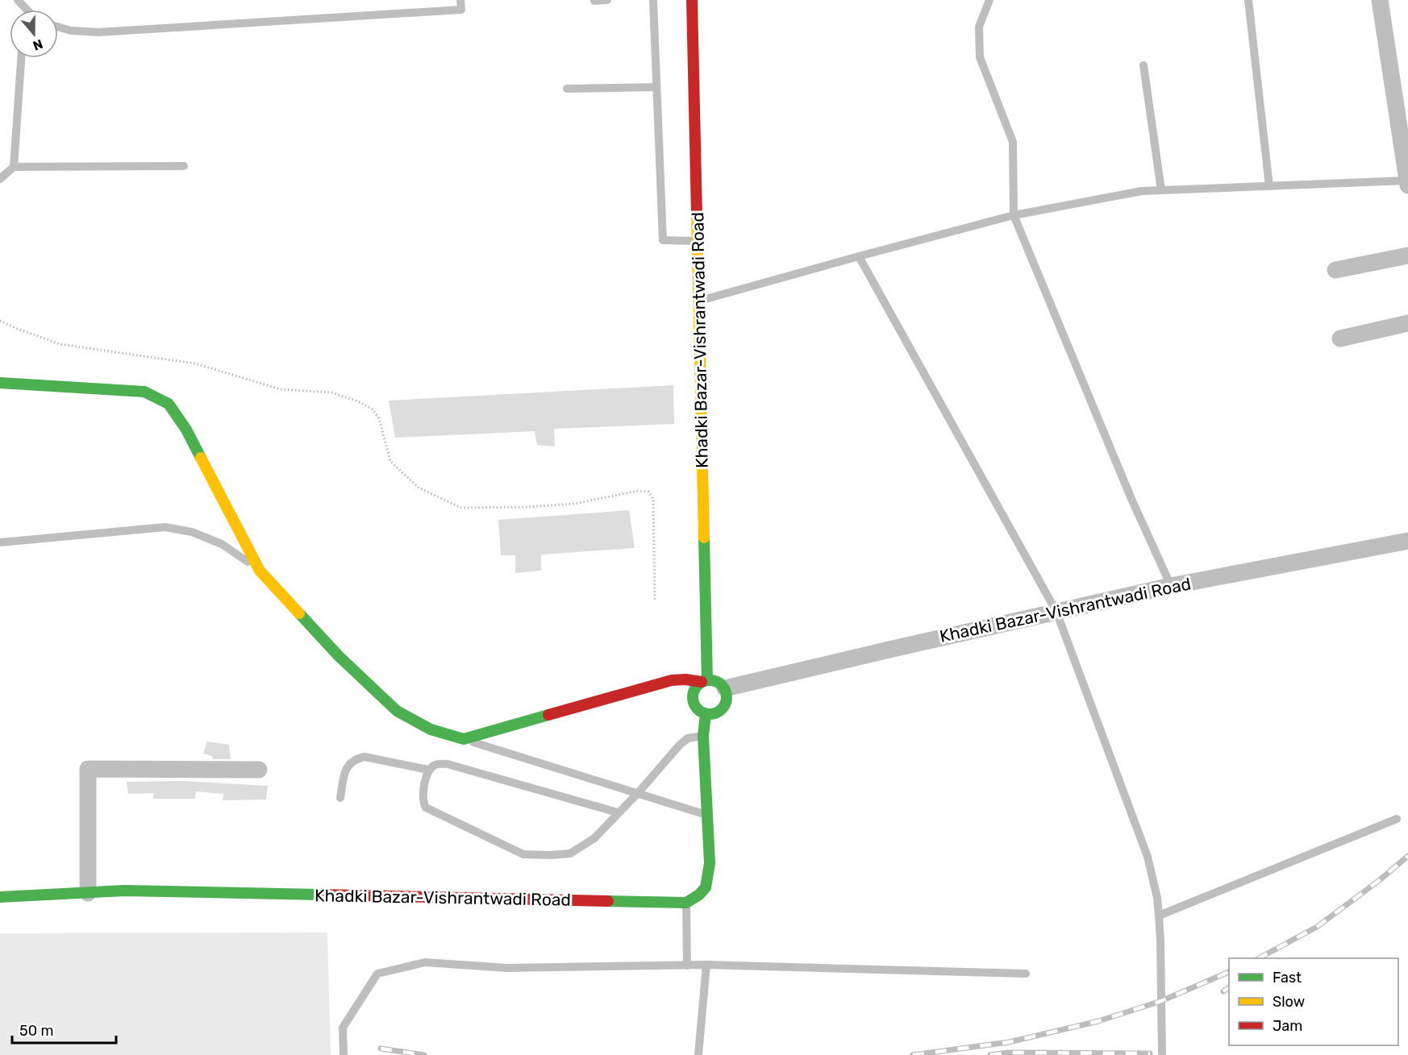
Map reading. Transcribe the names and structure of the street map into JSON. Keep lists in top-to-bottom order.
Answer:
{
  "streets": {
    "street": ["Khadki Bazar-Vishrantwadi Road"]
  },
  "legend": ["Fast", "Slow", "Jam"],
  "scale_bar": "50 m",
  "north": "bottom"
}
